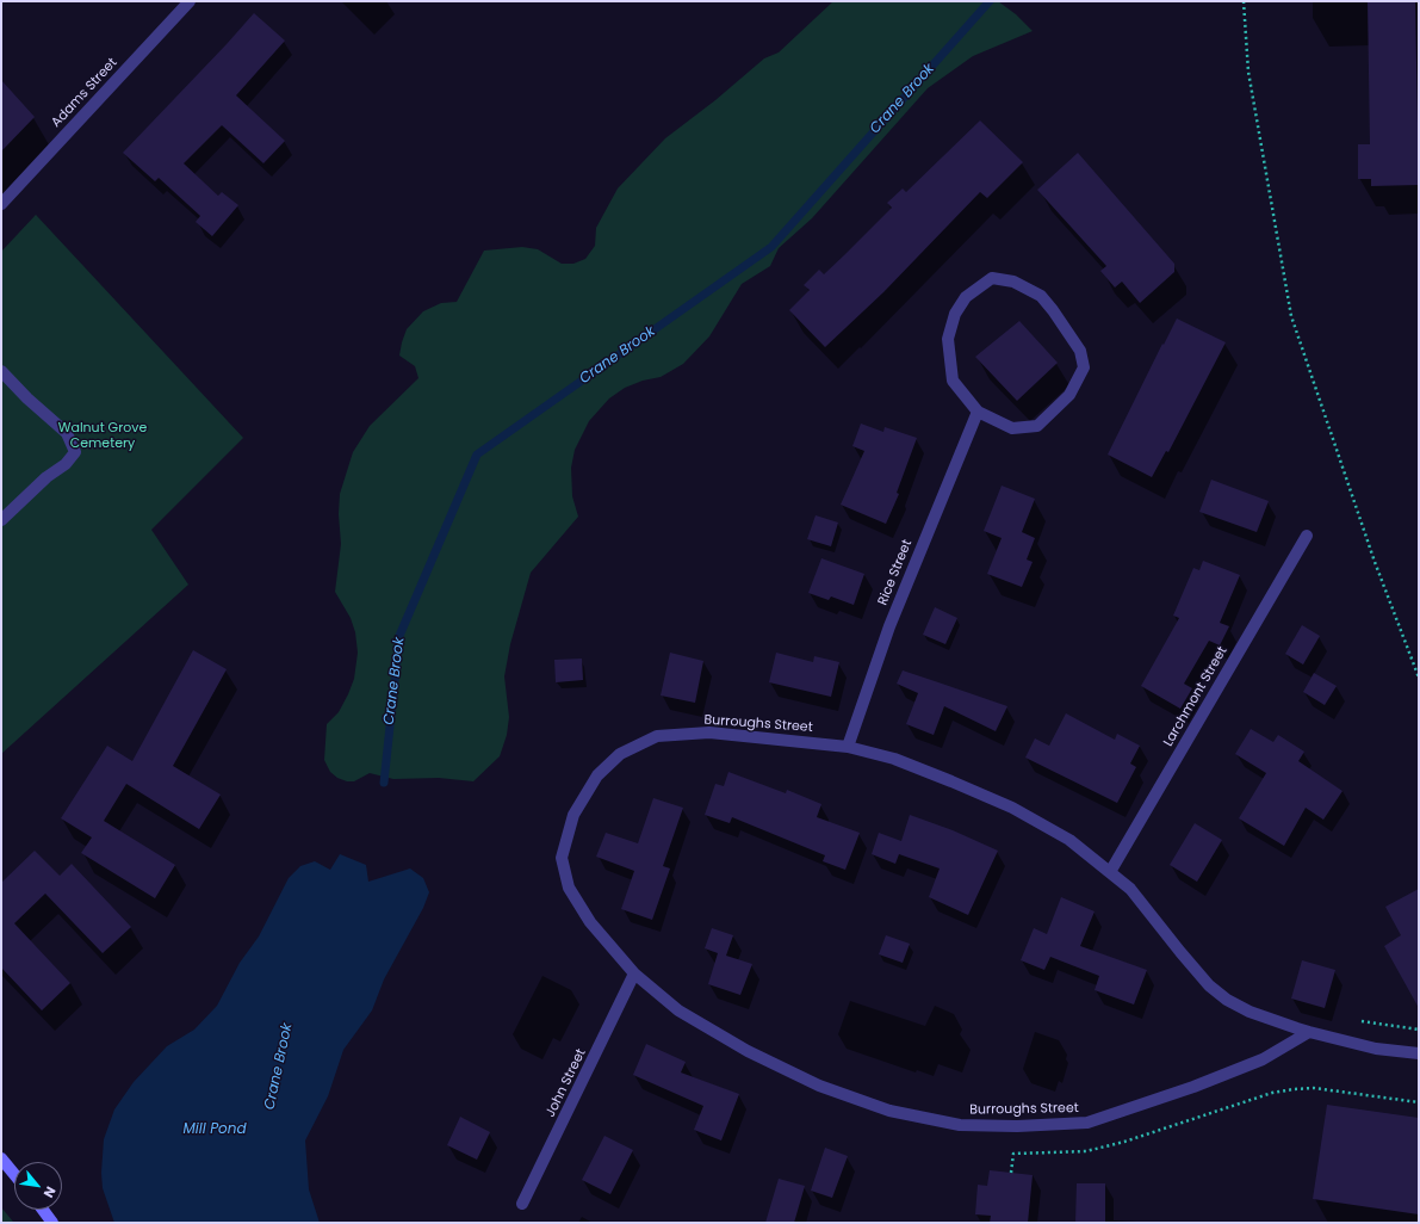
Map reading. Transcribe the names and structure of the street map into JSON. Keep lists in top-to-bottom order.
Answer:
{
  "streets": {
    "street": [
      "Adams Street",
      "Rice Street",
      "Larchmont Street",
      "Burroughs Street",
      "John Street"
    ]
  },
  "crossings": [
    ["Rice Street", "Burroughs Street"],
    ["Larchmont Street", "Burroughs Street"],
    ["Burroughs Street", "John Street"]
  ],
  "water": ["Crane Brook", "Mill Pond"],
  "parks": ["Walnut Grove Cemetery"],
  "north": "bottom right"
}
